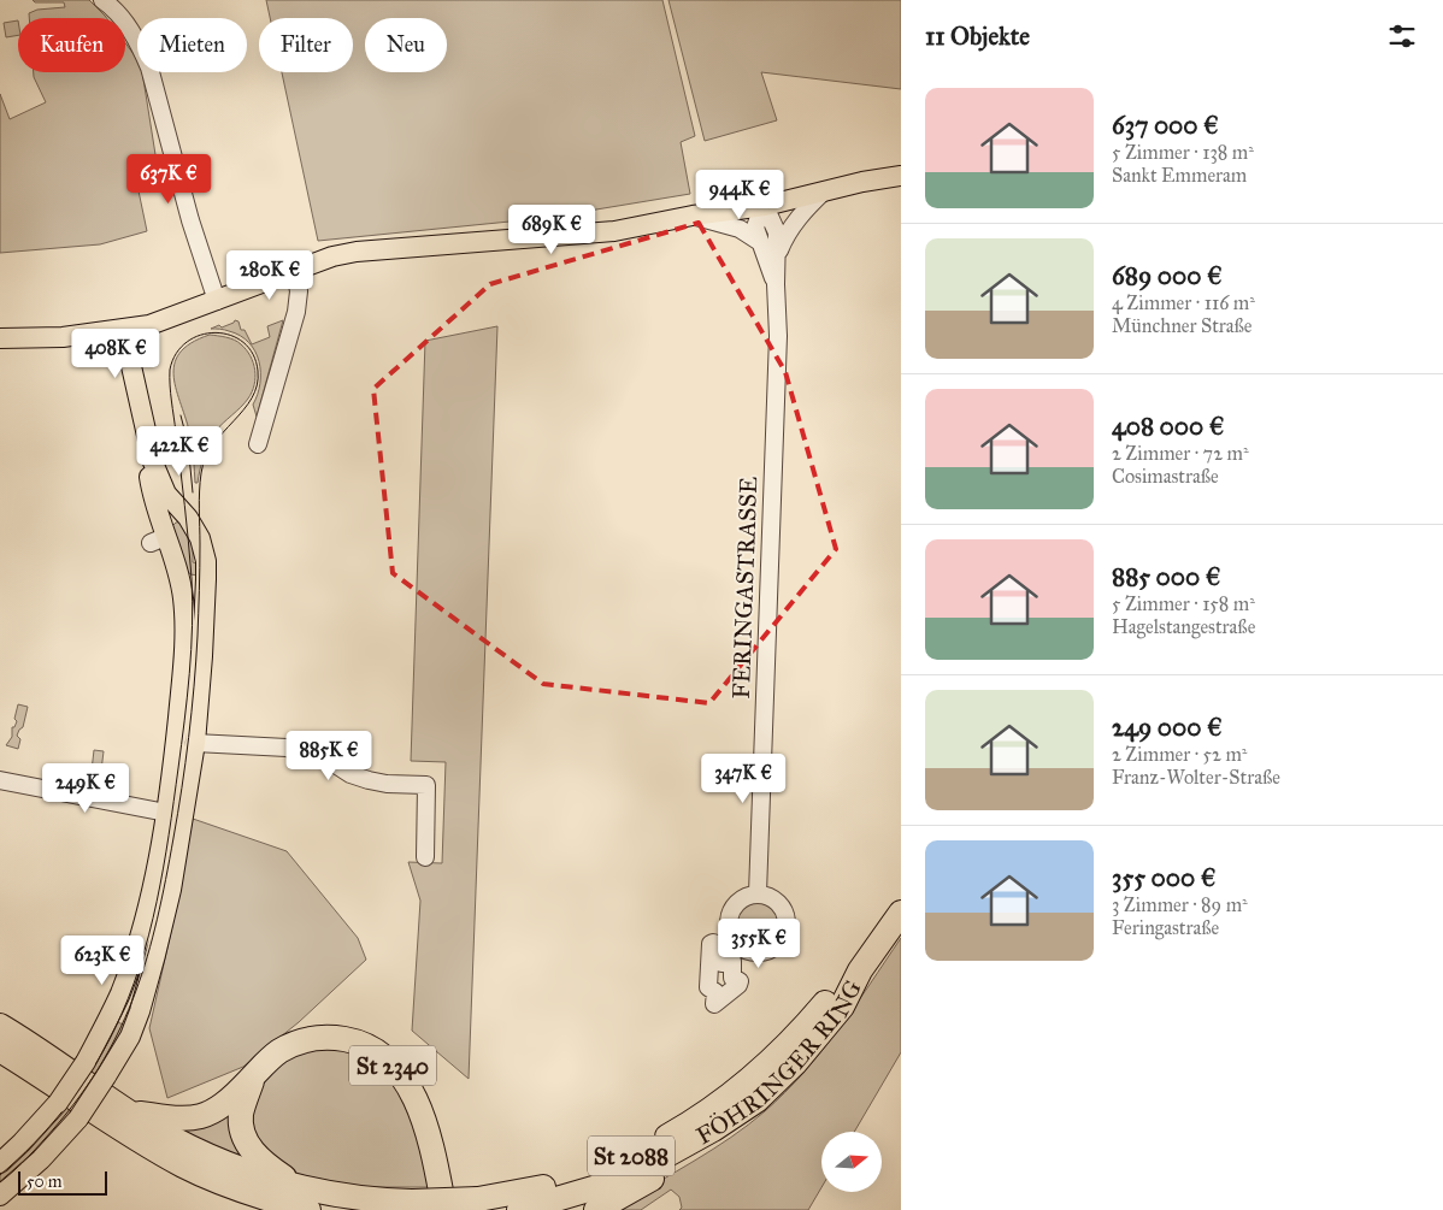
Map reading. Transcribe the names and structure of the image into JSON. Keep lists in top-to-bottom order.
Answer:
{
  "streets": {
    "highway": ["FÖHRINGER RING", "St 2340", "St 2088"],
    "street": ["FERINGASTRASSE"]
  },
  "crossings": [
    ["FÖHRINGER RING", "St 2340"],
    ["FÖHRINGER RING", "St 2088"],
    ["St 2340", "St 2088"]
  ],
  "scale_bar": "50 m",
  "north": "right",
  "page": {
    "heading": "11 Objekte",
    "chip": [
      "Kaufen",
      "Mieten",
      "Filter",
      "Neu"
    ],
    "list": [
      {
        "name": "637 000 €",
        "note": "5 Zimmer · 138 m² · Sankt Emmeram"
      },
      {
        "name": "689 000 €",
        "note": "4 Zimmer · 116 m² · Münchner Straße"
      },
      {
        "name": "408 000 €",
        "note": "2 Zimmer · 72 m² · Cosimastraße"
      },
      {
        "name": "885 000 €",
        "note": "5 Zimmer · 158 m² · Hagelstangestraße"
      },
      {
        "name": "249 000 €",
        "note": "2 Zimmer · 52 m² · Franz-Wolter-Straße"
      },
      {
        "name": "355 000 €",
        "note": "3 Zimmer · 89 m² · Feringastraße"
      }
    ],
    "price": [
      "637K €",
      "944K €",
      "689K €",
      "280K €",
      "408K €",
      "422K €",
      "885K €",
      "347K €",
      "249K €",
      "355K €",
      "623K €"
    ],
    "scale": "50 m"
  }
}
